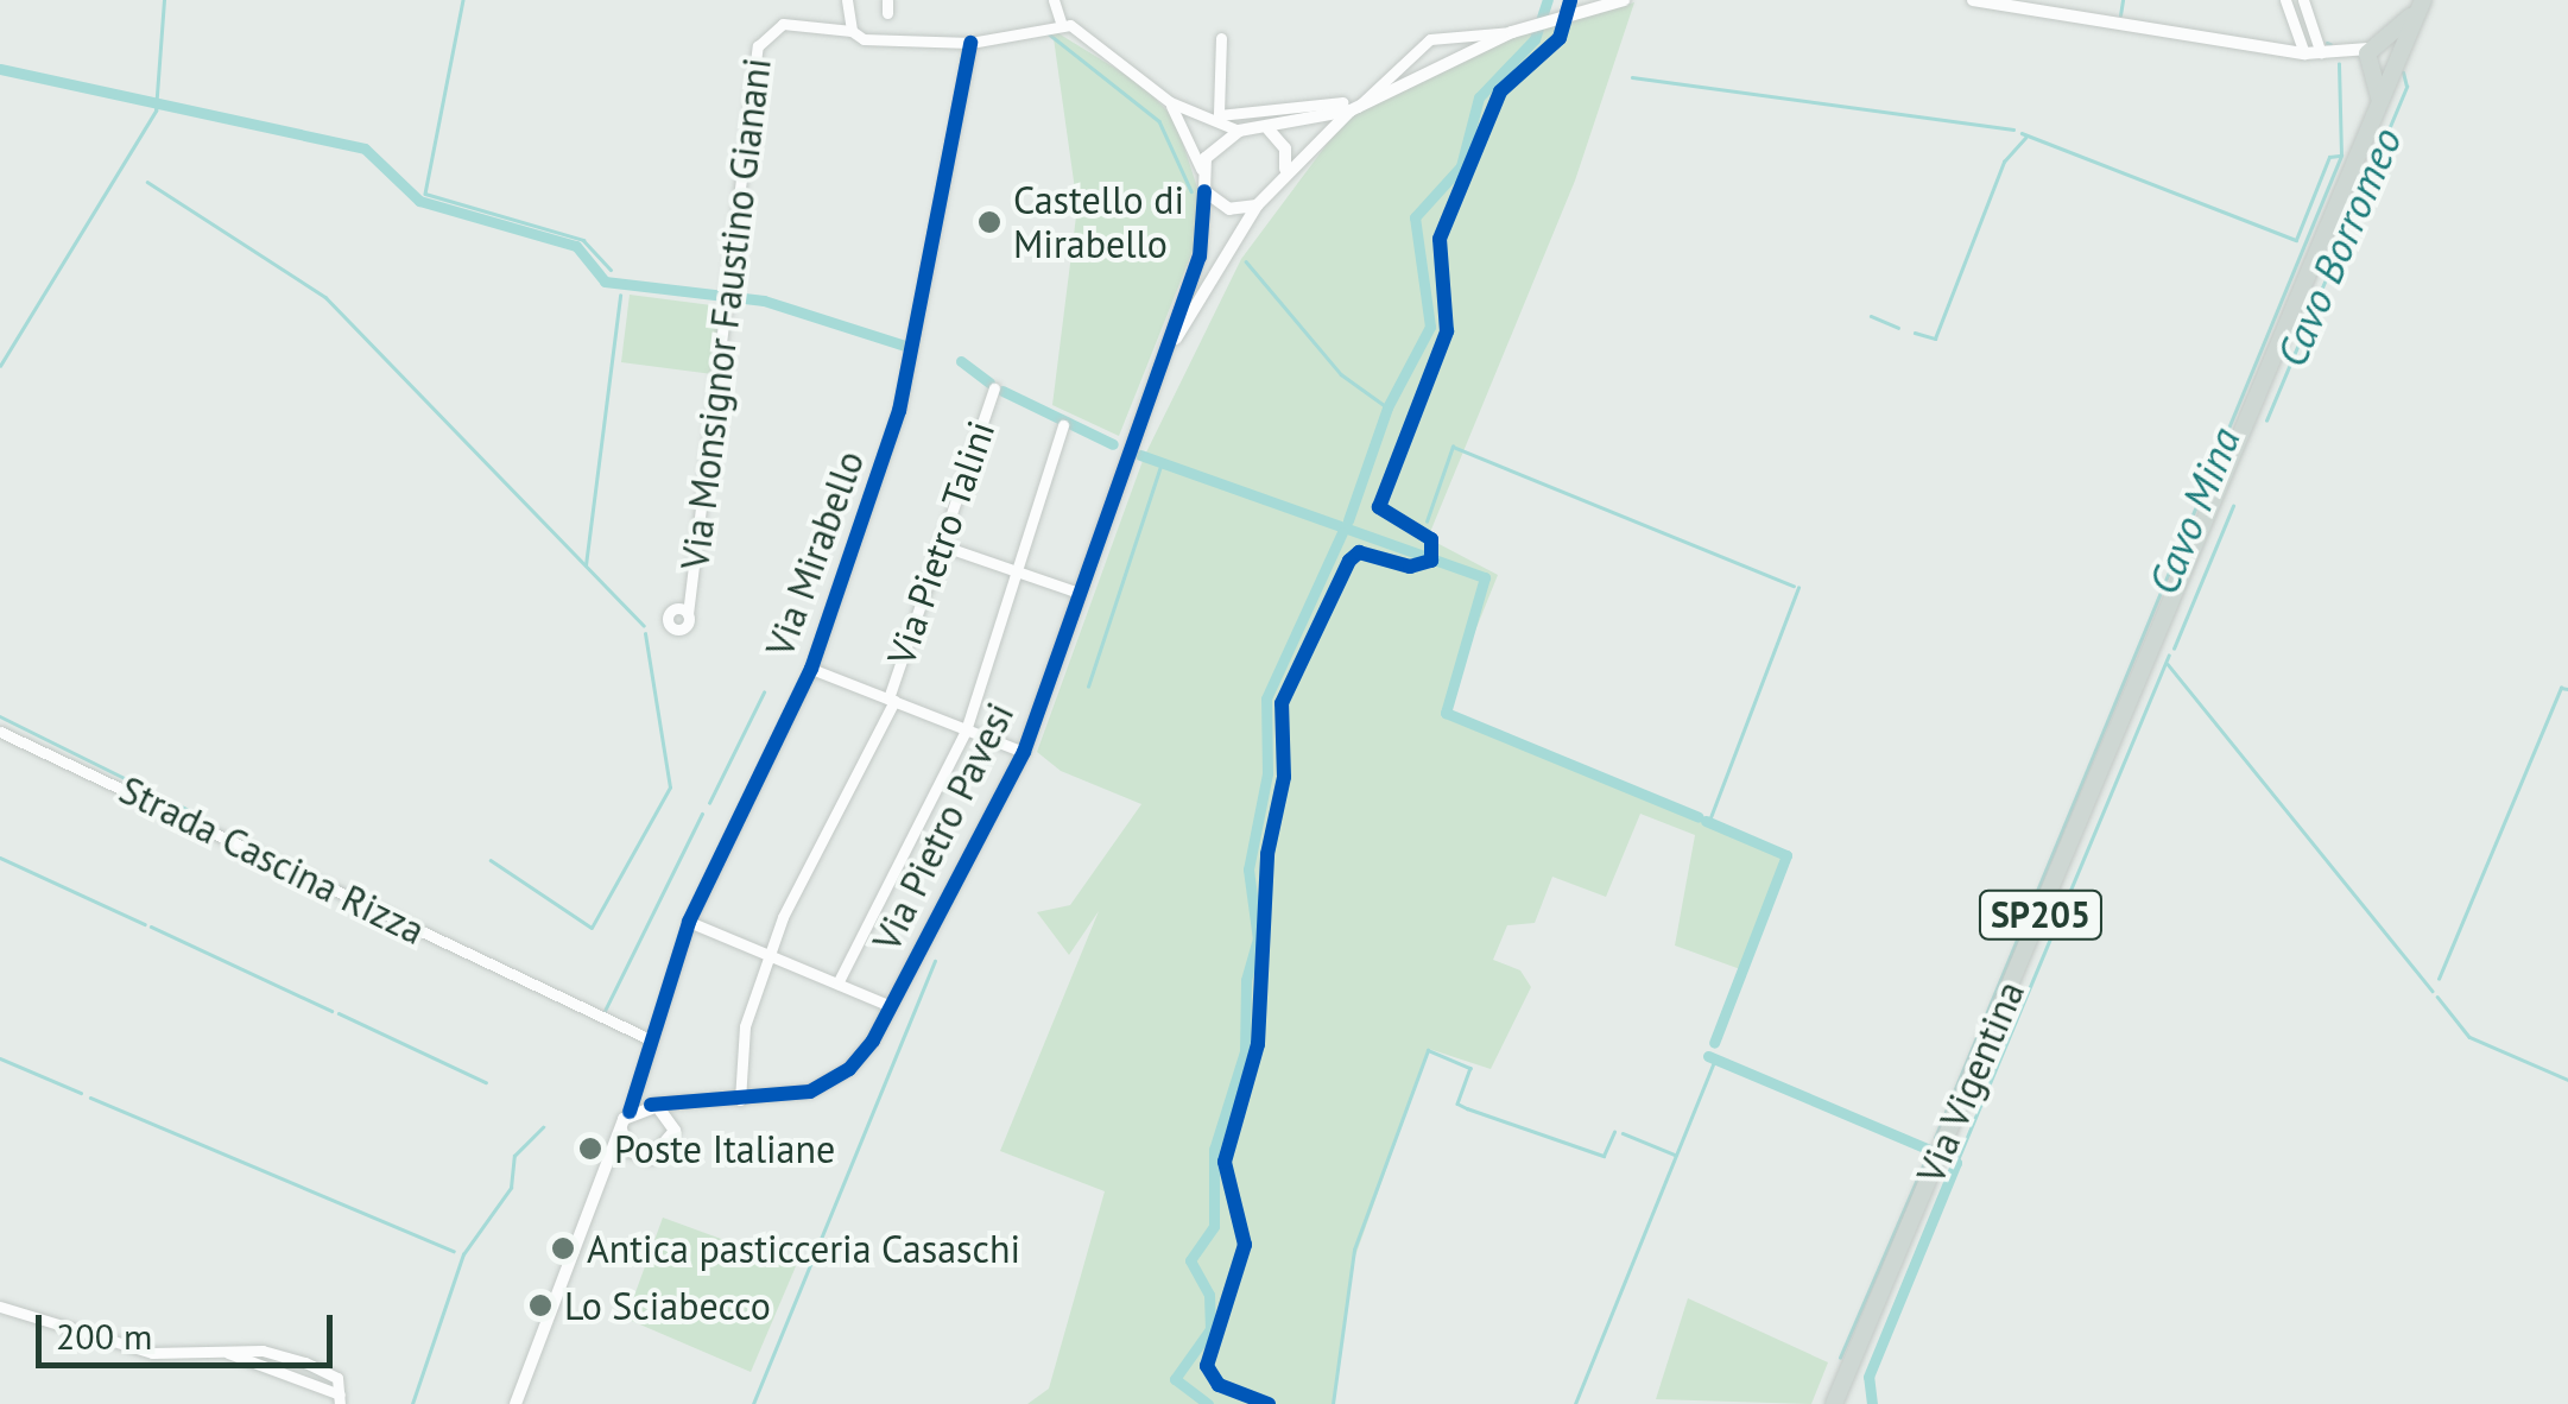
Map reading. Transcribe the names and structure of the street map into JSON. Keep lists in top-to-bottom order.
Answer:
{
  "streets": {
    "main road": ["SP205", "Via Vigentina"],
    "street": [
      "Via Monsignor Faustino Gianani",
      "Via Pietro Talini",
      "Via Mirabello",
      "Via Pietro Pavesi",
      "Strada Cascina Rizza"
    ]
  },
  "crossings": [
    ["Via Monsignor Faustino Gianani", "Via Mirabello"],
    ["Via Pietro Talini", "Via Pietro Pavesi"],
    ["Via Mirabello", "Via Pietro Pavesi"],
    ["Via Mirabello", "Strada Cascina Rizza"],
    ["SP205", "Via Vigentina"]
  ],
  "water": ["Cavo Borromeo", "Cavo Mina"],
  "places": [
    "Castello di Mirabello",
    "Poste Italiane",
    "Antica pasticceria Casaschi",
    "Lo Sciabecco"
  ],
  "scale_bar": "200 m"
}
